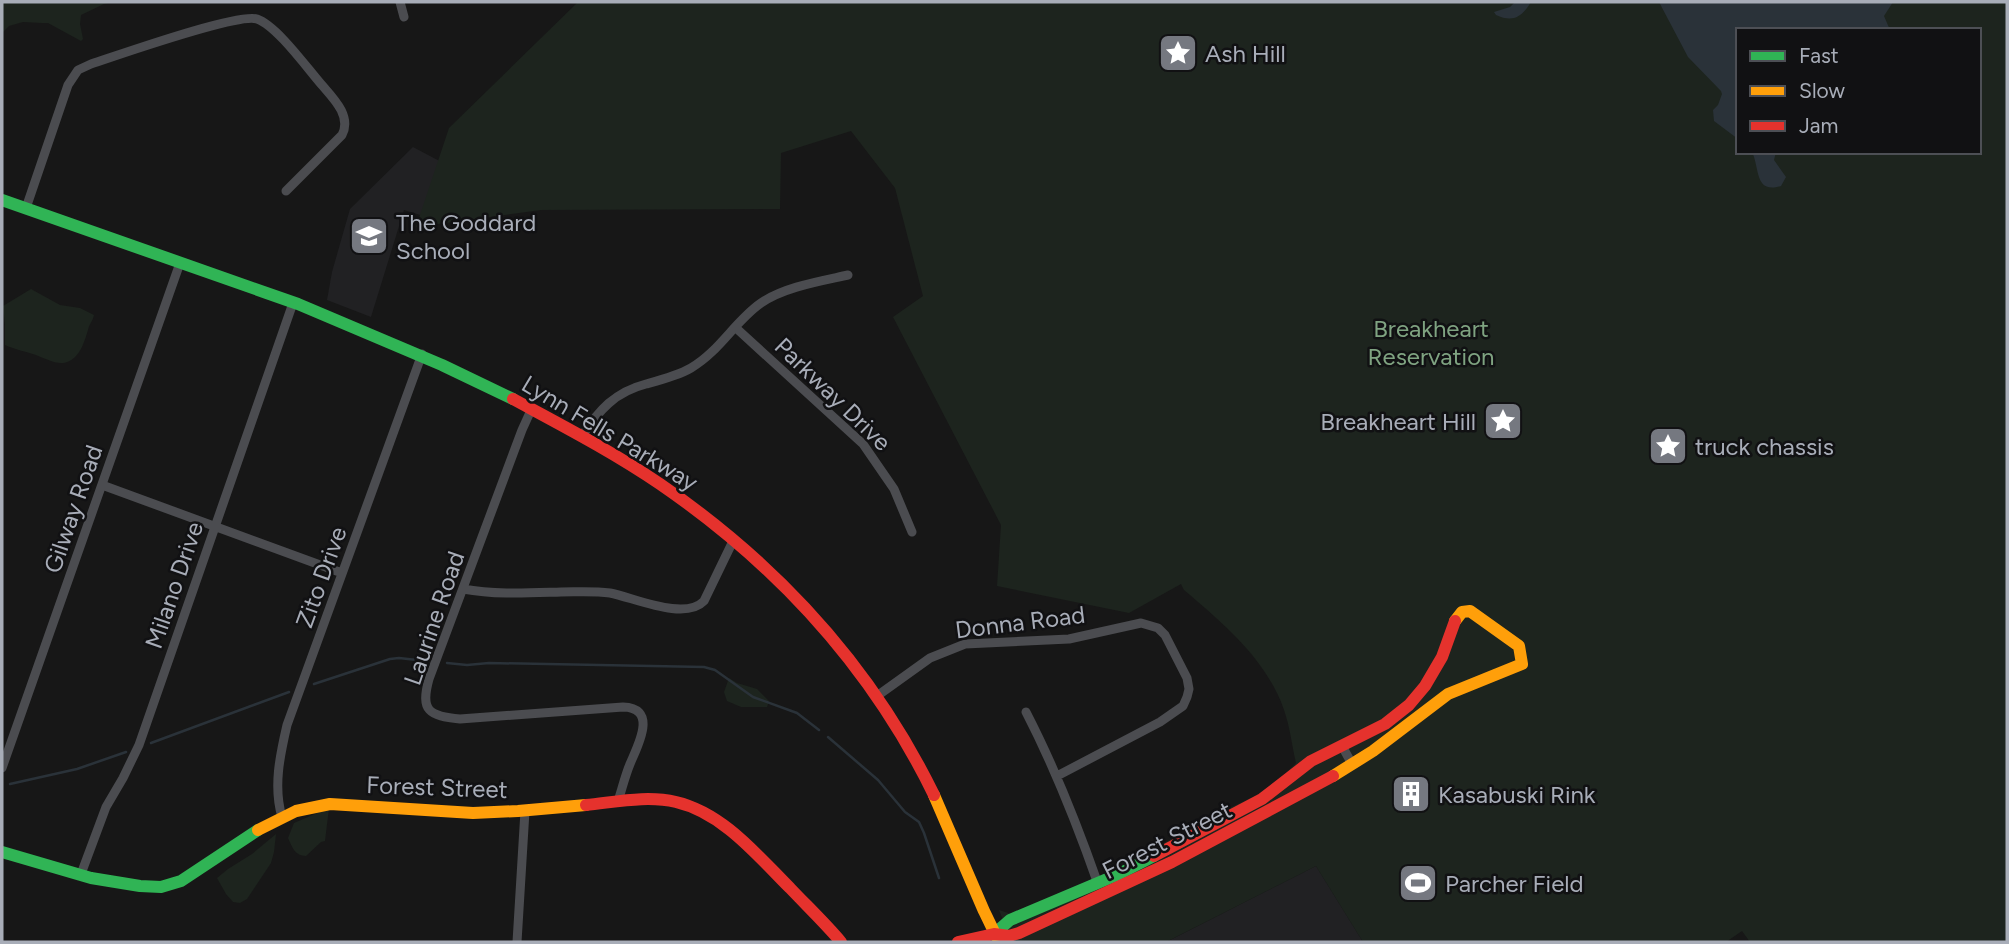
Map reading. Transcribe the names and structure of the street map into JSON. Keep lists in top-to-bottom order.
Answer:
{
  "streets": {
    "street": [
      "Parkway Drive",
      "Lynn Fells Parkway",
      "Gilway Road",
      "Zito Drive",
      "Milano Drive",
      "Laurine Road",
      "Donna Road",
      "Forest Street"
    ]
  },
  "crossings": [
    ["Lynn Fells Parkway", "Gilway Road"],
    ["Lynn Fells Parkway", "Zito Drive"],
    ["Lynn Fells Parkway", "Milano Drive"],
    ["Lynn Fells Parkway", "Laurine Road"],
    ["Lynn Fells Parkway", "Donna Road"],
    ["Lynn Fells Parkway", "Forest Street"],
    ["Zito Drive", "Forest Street"],
    ["Milano Drive", "Forest Street"],
    ["Laurine Road", "Forest Street"]
  ],
  "parks": ["Breakheart Reservation"],
  "places": {
    "place": ["Ash Hill", "Breakheart Hill", "truck chassis"],
    "school or university": ["The Goddard School"],
    "building": ["Kasabuski Rink"],
    "sports": ["Parcher Field"]
  },
  "legend": ["Fast", "Slow", "Jam"]
}
